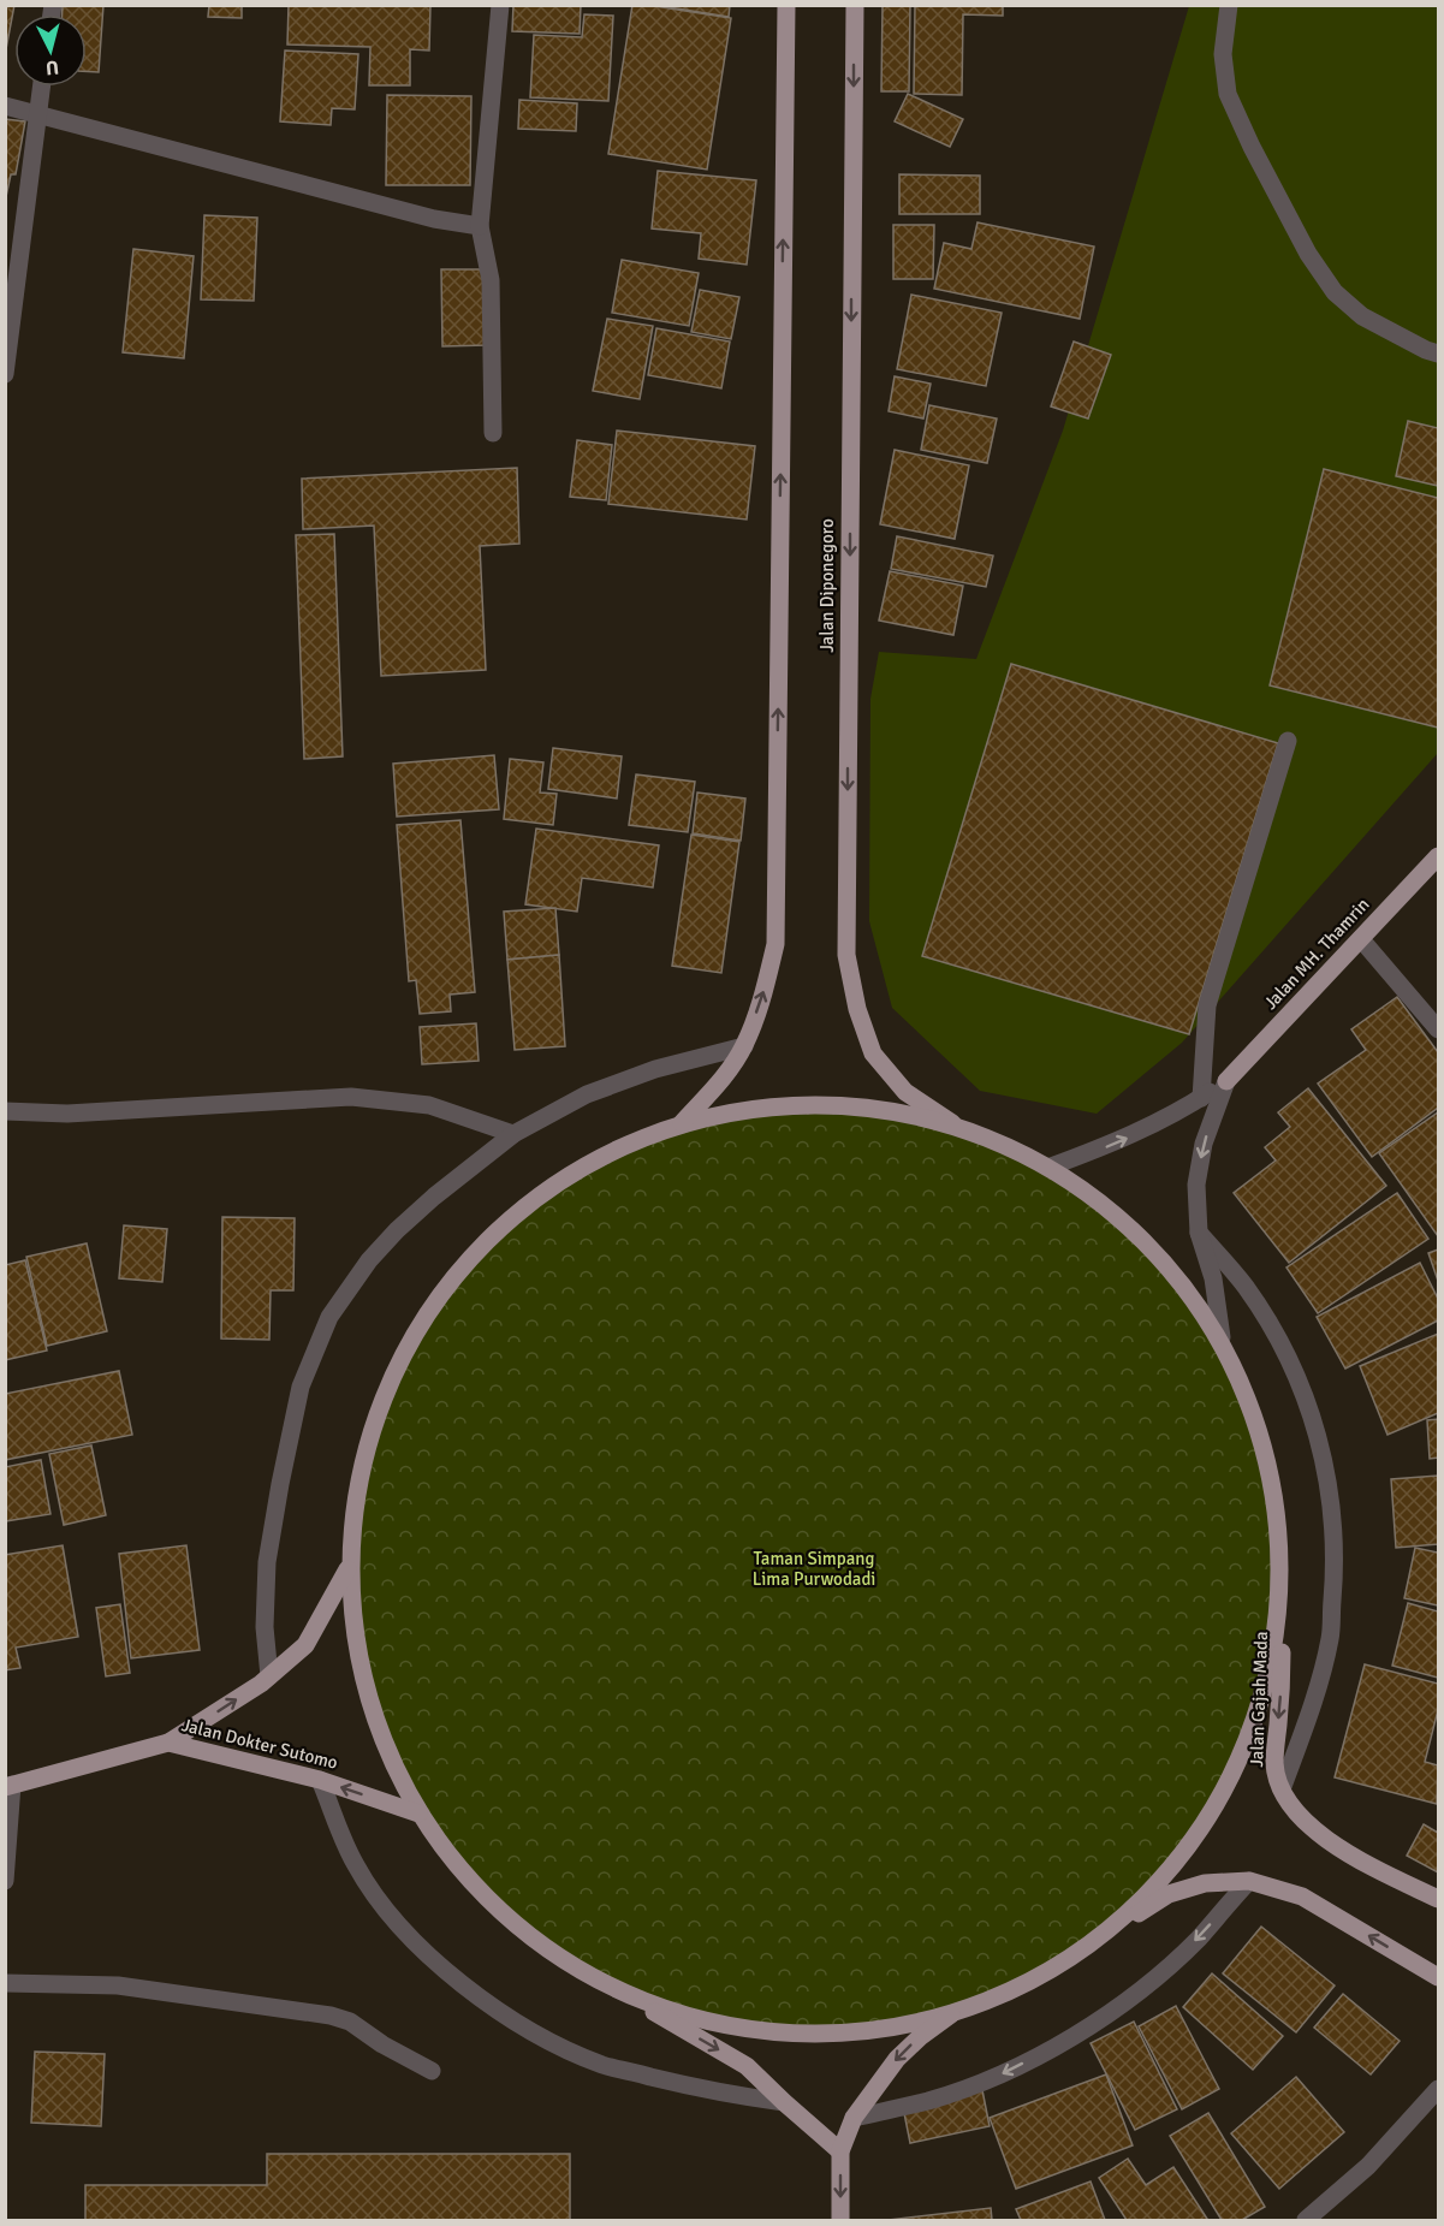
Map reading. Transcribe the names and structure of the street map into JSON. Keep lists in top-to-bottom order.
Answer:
{
  "streets": {
    "main road": [
      "Jalan Diponegoro",
      "Jalan MH. Thamrin",
      "Jalan Gajah Mada",
      "Jalan Dokter Sutomo"
    ]
  },
  "one_way": ["Jalan Gajah Mada"],
  "parks": ["Taman Simpang Lima Purwodadi"],
  "north": "bottom"
}
